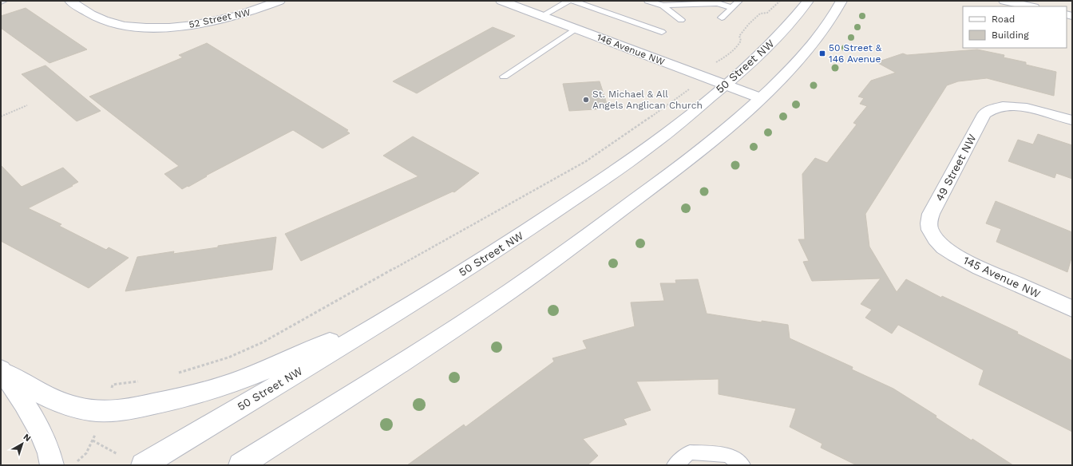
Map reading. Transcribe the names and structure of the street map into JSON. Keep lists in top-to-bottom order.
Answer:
{
  "streets": {
    "main road": [
      "52 Street NW",
      "146 Avenue NW",
      "50 Street NW",
      "49 Street NW",
      "145 Avenue NW"
    ]
  },
  "crossings": [
    ["146 Avenue NW", "50 Street NW"],
    ["49 Street NW", "145 Avenue NW"]
  ],
  "places": {
    "transit": ["50 Street & 146 Avenue"],
    "other": ["St. Michael & All Angels Anglican Church"]
  },
  "legend": ["Road", "Building"],
  "north": "top right"
}
